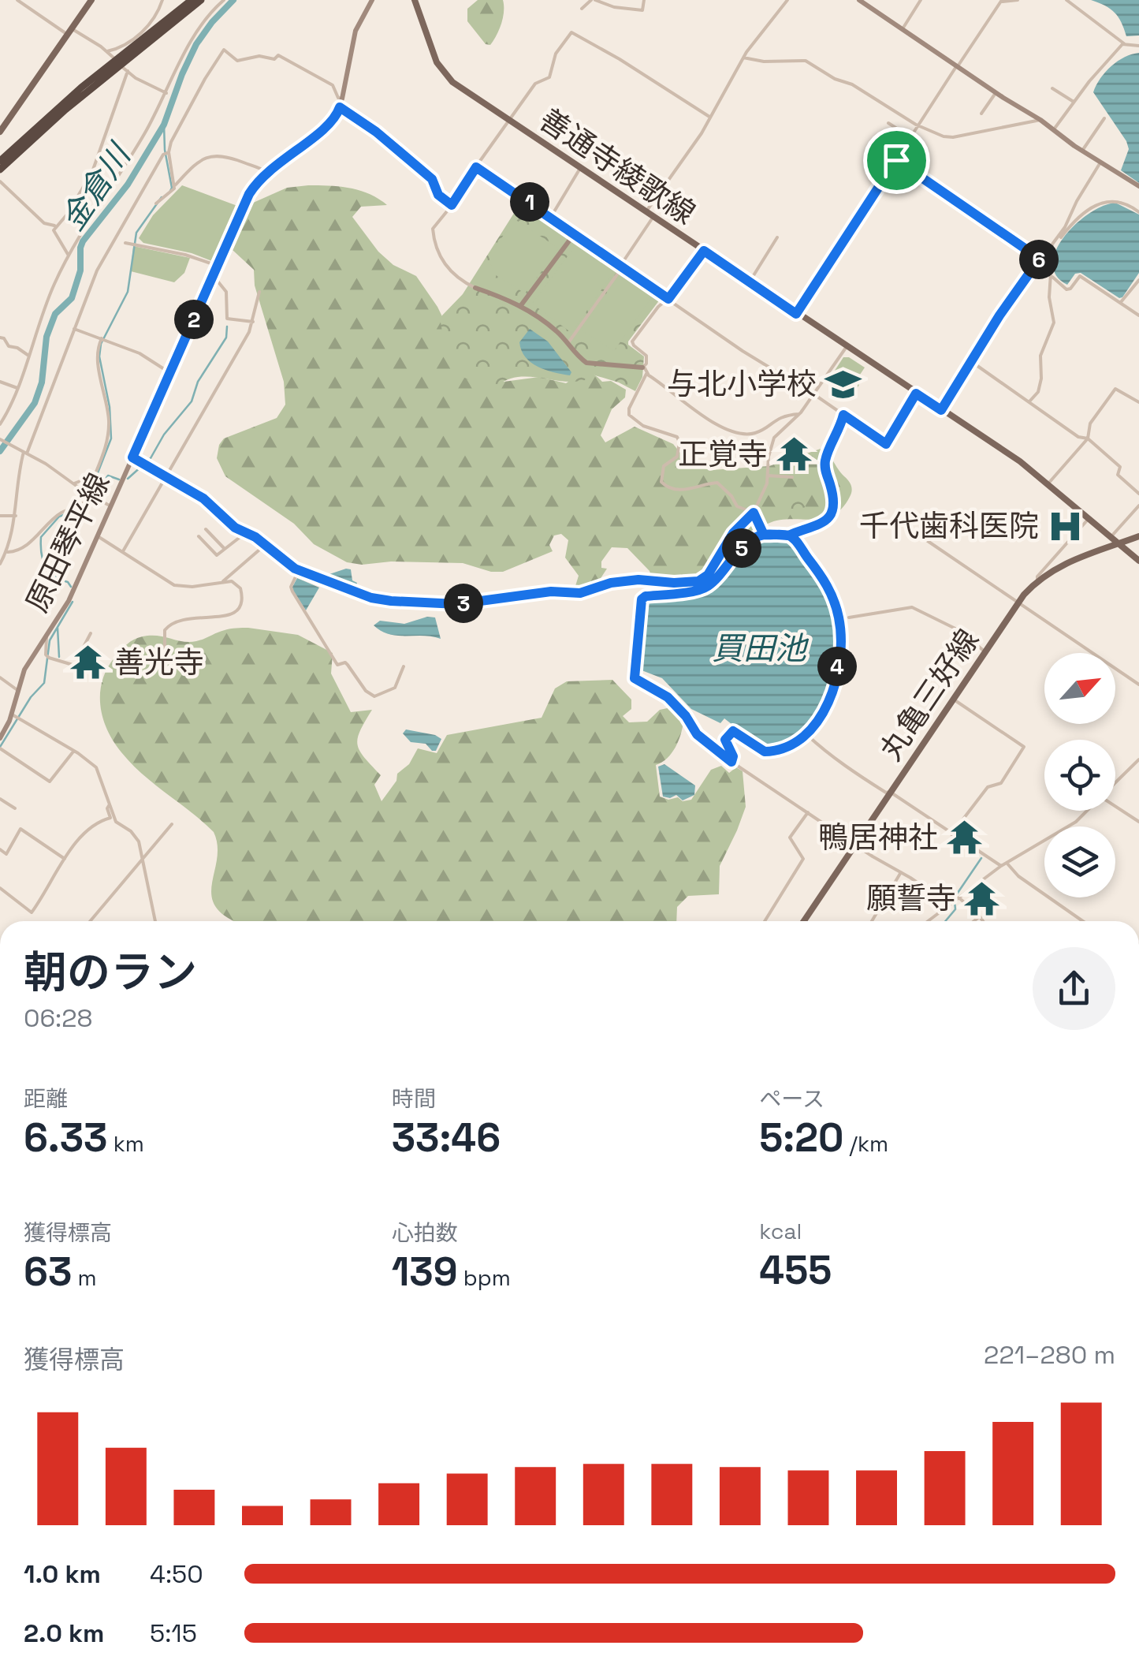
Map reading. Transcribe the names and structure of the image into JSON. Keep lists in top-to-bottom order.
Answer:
{
  "streets": {
    "main road": ["善通寺綾歌線", "原田琴平線", "丸亀三好線"]
  },
  "crossings": [
    ["善通寺綾歌線", "丸亀三好線"]
  ],
  "water": ["金倉川", "買田池"],
  "places": {
    "school or university": ["与北小学校"],
    "temple": [
      "正覚寺",
      "善光寺",
      "鴨居神社",
      "願誓寺"
    ],
    "hospital": ["千代歯科医院"]
  },
  "north": "top right",
  "page": {
    "pins": [
      "1",
      "6",
      "2",
      "5",
      "3",
      "4"
    ],
    "heading": ["朝のラン", "06:28"],
    "stats": [
      ["距離", "6.33 km"],
      ["時間", "33:46"],
      ["ペース", "5:20 /km"],
      ["獲得標高", "63 m"],
      ["心拍数", "139 bpm"],
      ["kcal", "455"]
    ],
    "chart": ["獲得標高", "221–280 m"],
    "list": [
      {
        "name": "1.0 km",
        "note": "4:50"
      },
      {
        "name": "2.0 km",
        "note": "5:15"
      }
    ]
  }
}
